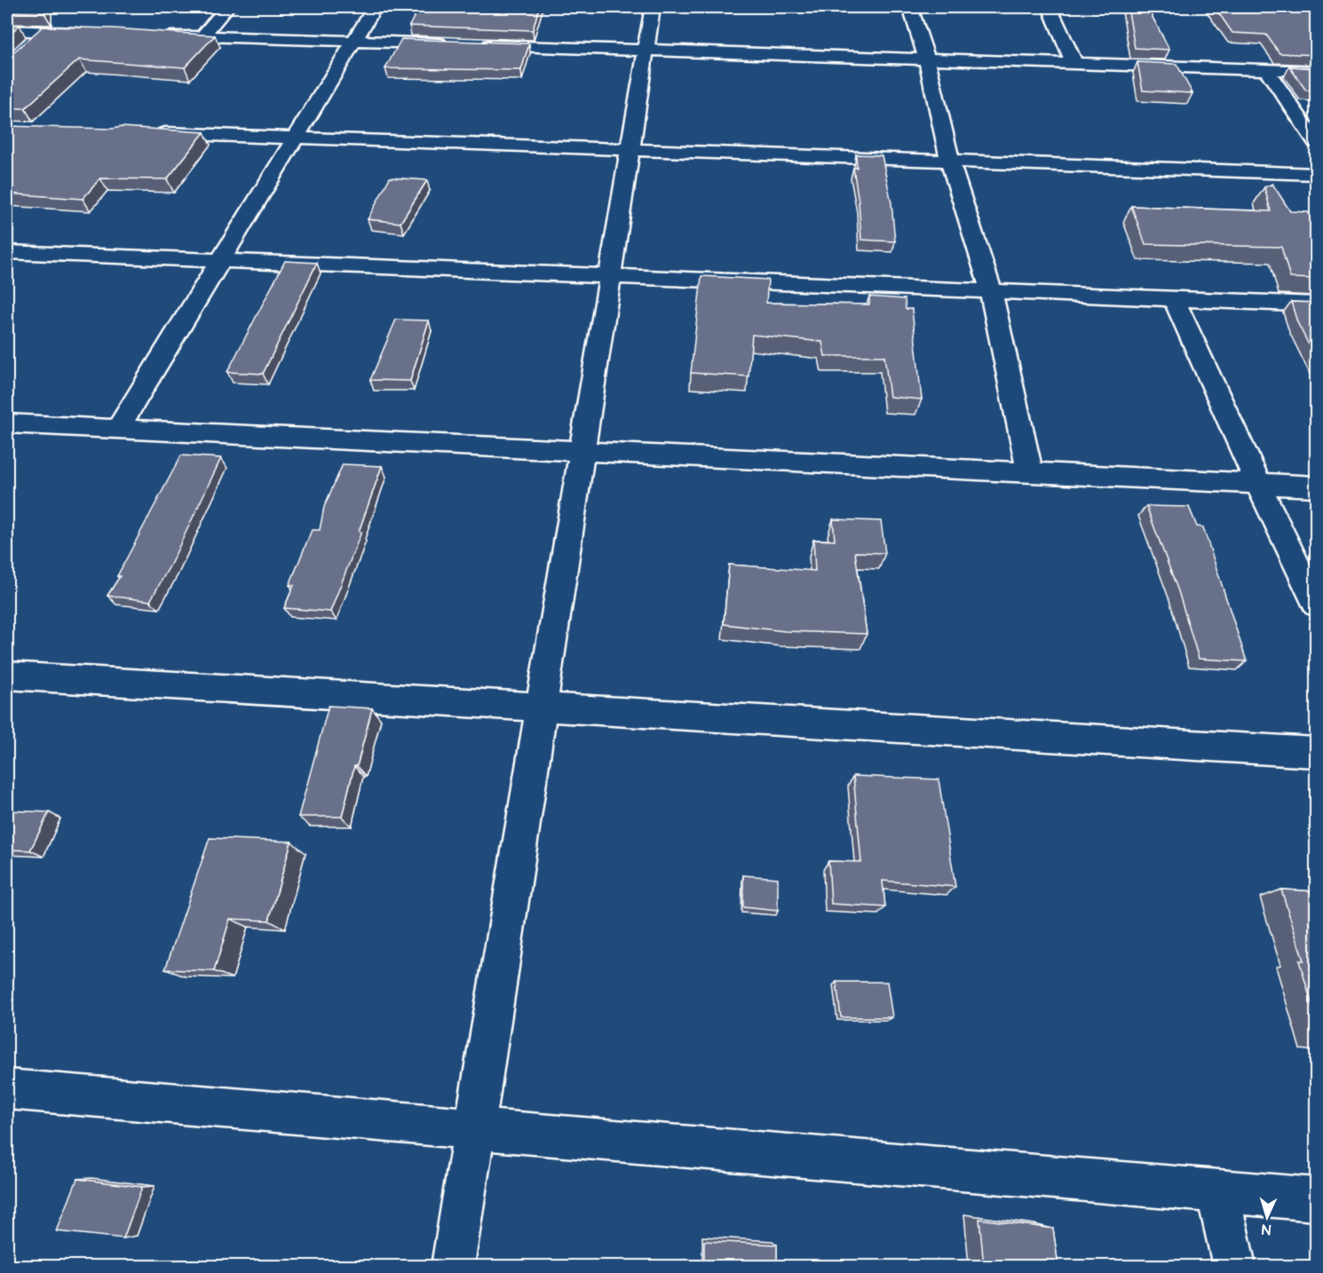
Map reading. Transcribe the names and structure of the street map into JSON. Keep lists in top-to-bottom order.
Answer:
{
  "north": "bottom"
}
